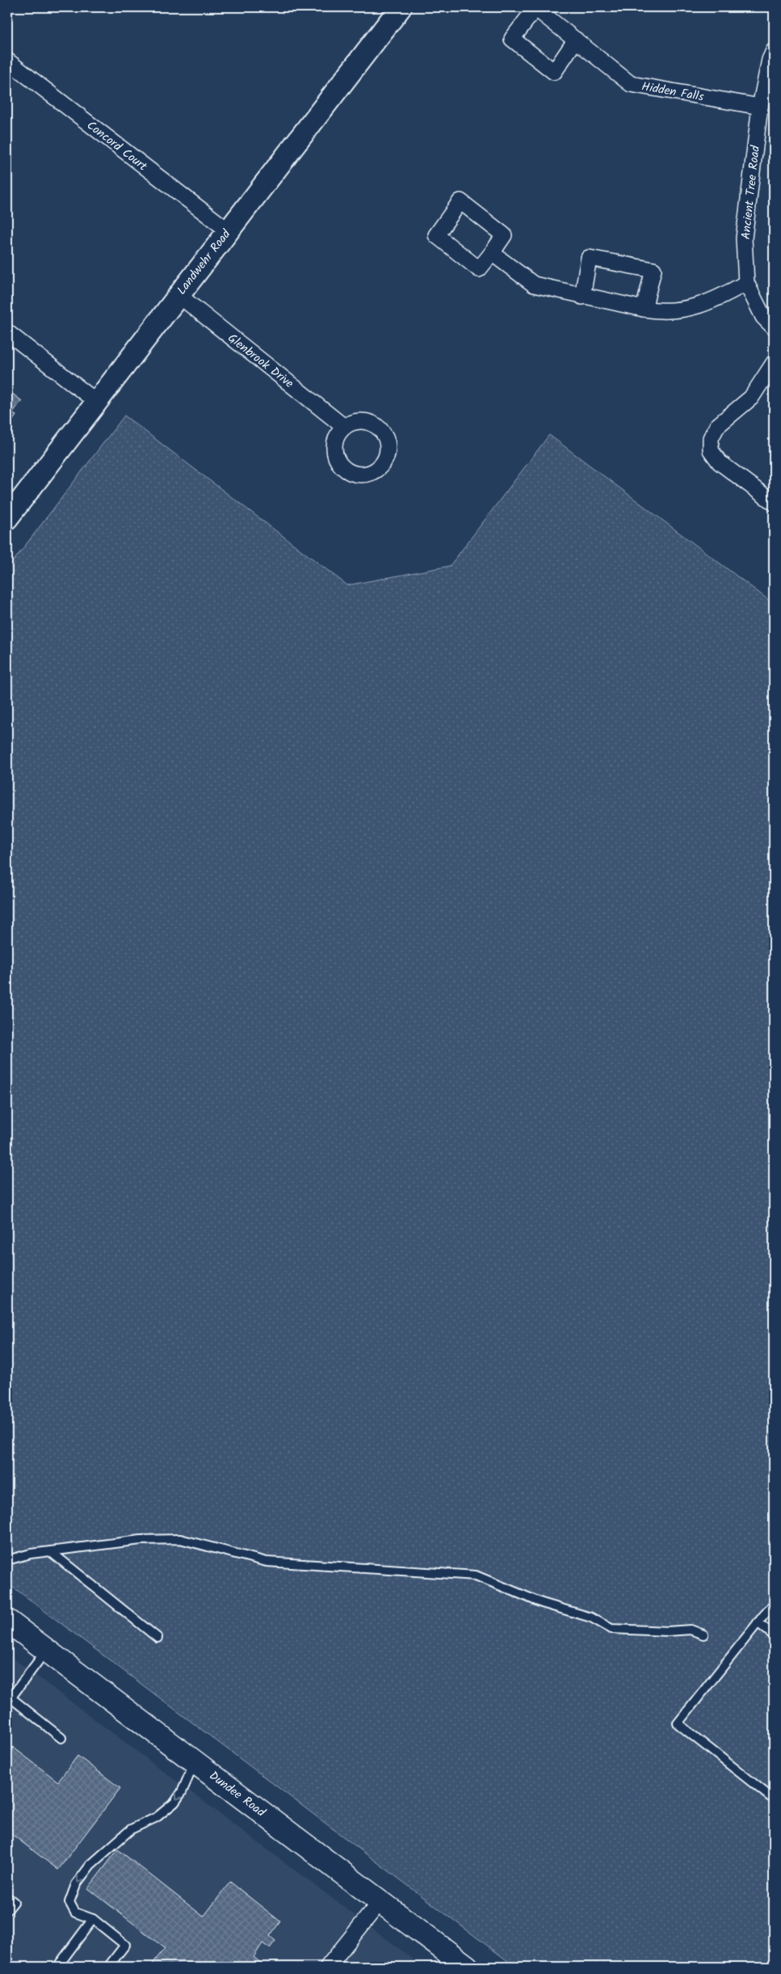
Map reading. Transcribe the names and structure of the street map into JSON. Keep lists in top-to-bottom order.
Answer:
{
  "streets": {
    "main road": ["Landwehr Road", "Dundee Road"],
    "street": [
      "Hidden Falls",
      "Concord Court",
      "Ancient Tree Road",
      "Glenbrook Drive"
    ]
  },
  "crossings": [
    ["Hidden Falls", "Ancient Tree Road"],
    ["Concord Court", "Landwehr Road"],
    ["Landwehr Road", "Glenbrook Drive"]
  ]
}
